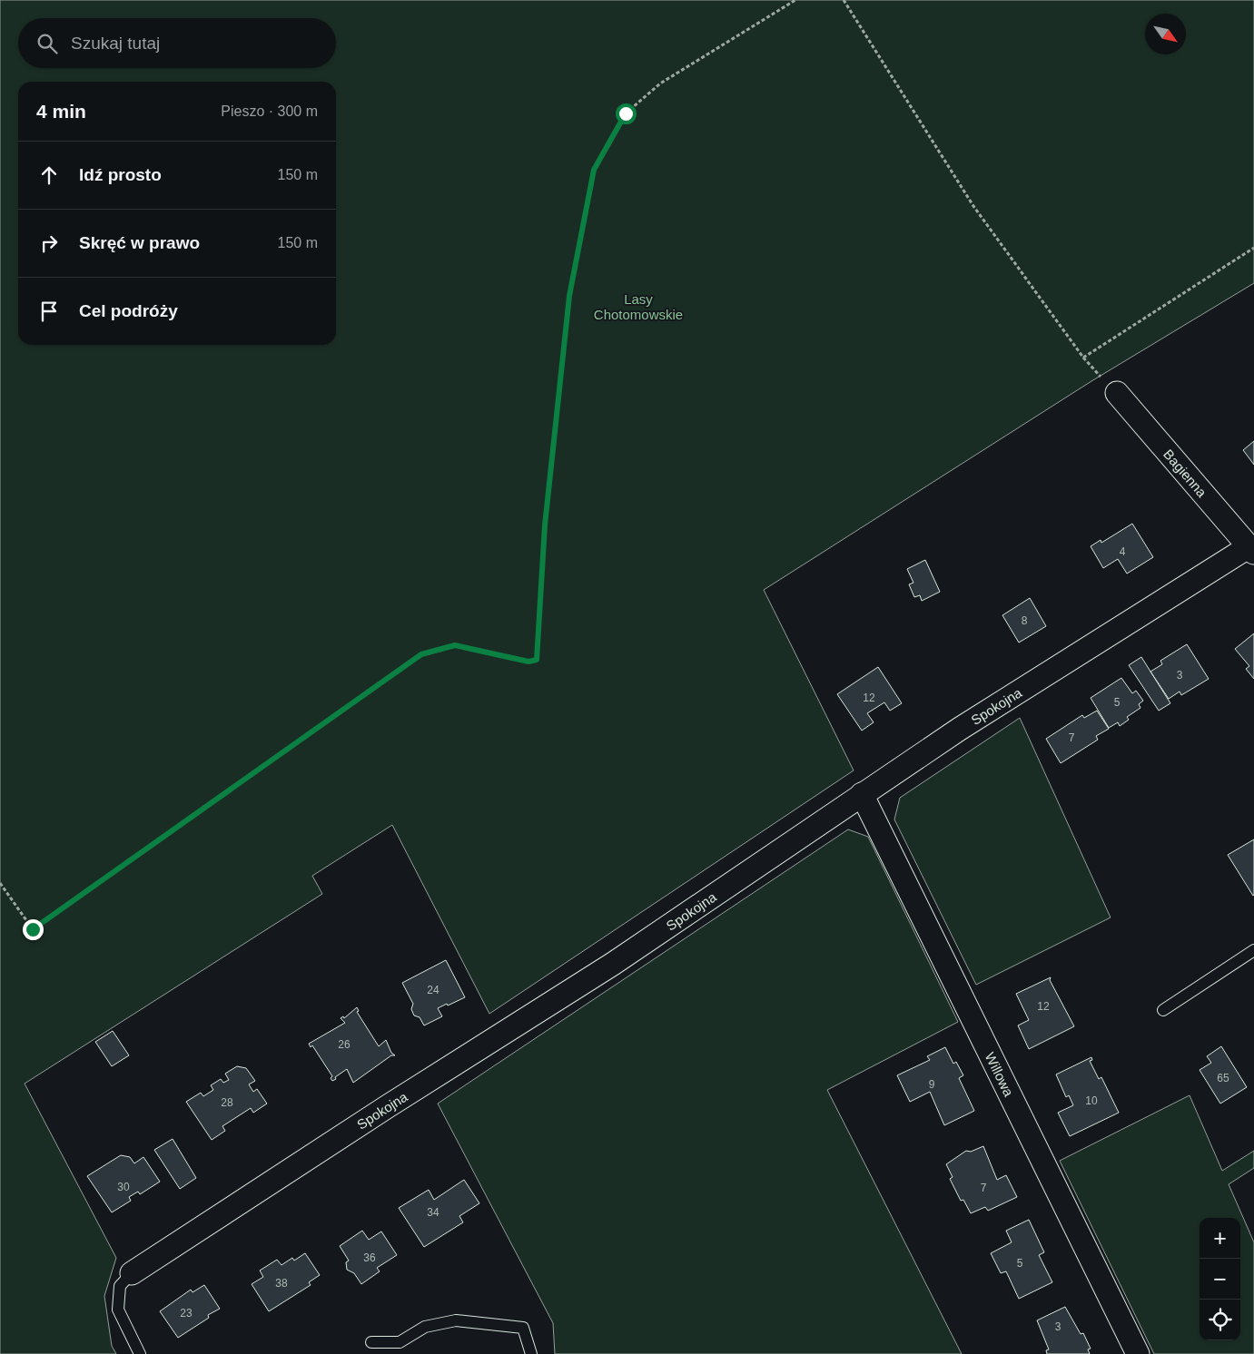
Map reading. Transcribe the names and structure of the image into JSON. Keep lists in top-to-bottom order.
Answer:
{
  "streets": {
    "street": ["Bagienna", "Spokojna", "Willowa"]
  },
  "crossings": [
    ["Bagienna", "Spokojna"],
    ["Spokojna", "Willowa"]
  ],
  "parks": ["Lasy Chotomowskie"],
  "house_numbers": [
    "4",
    "8",
    "3",
    "12",
    "5",
    "7",
    "24",
    "12",
    "26",
    "65",
    "9",
    "10",
    "28",
    "30",
    "7",
    "34",
    "36",
    "5",
    "38",
    "23",
    "3"
  ],
  "north": "bottom right",
  "page": {
    "search": "Szukaj tutaj",
    "heading": ["4 min", "Pieszo · 300 m"],
    "list": [
      ["Idź prosto", "150 m"],
      ["Skręć w prawo", "150 m"],
      "Cel podróży"
    ],
    "map_buttons": ["+", "−"]
  }
}
